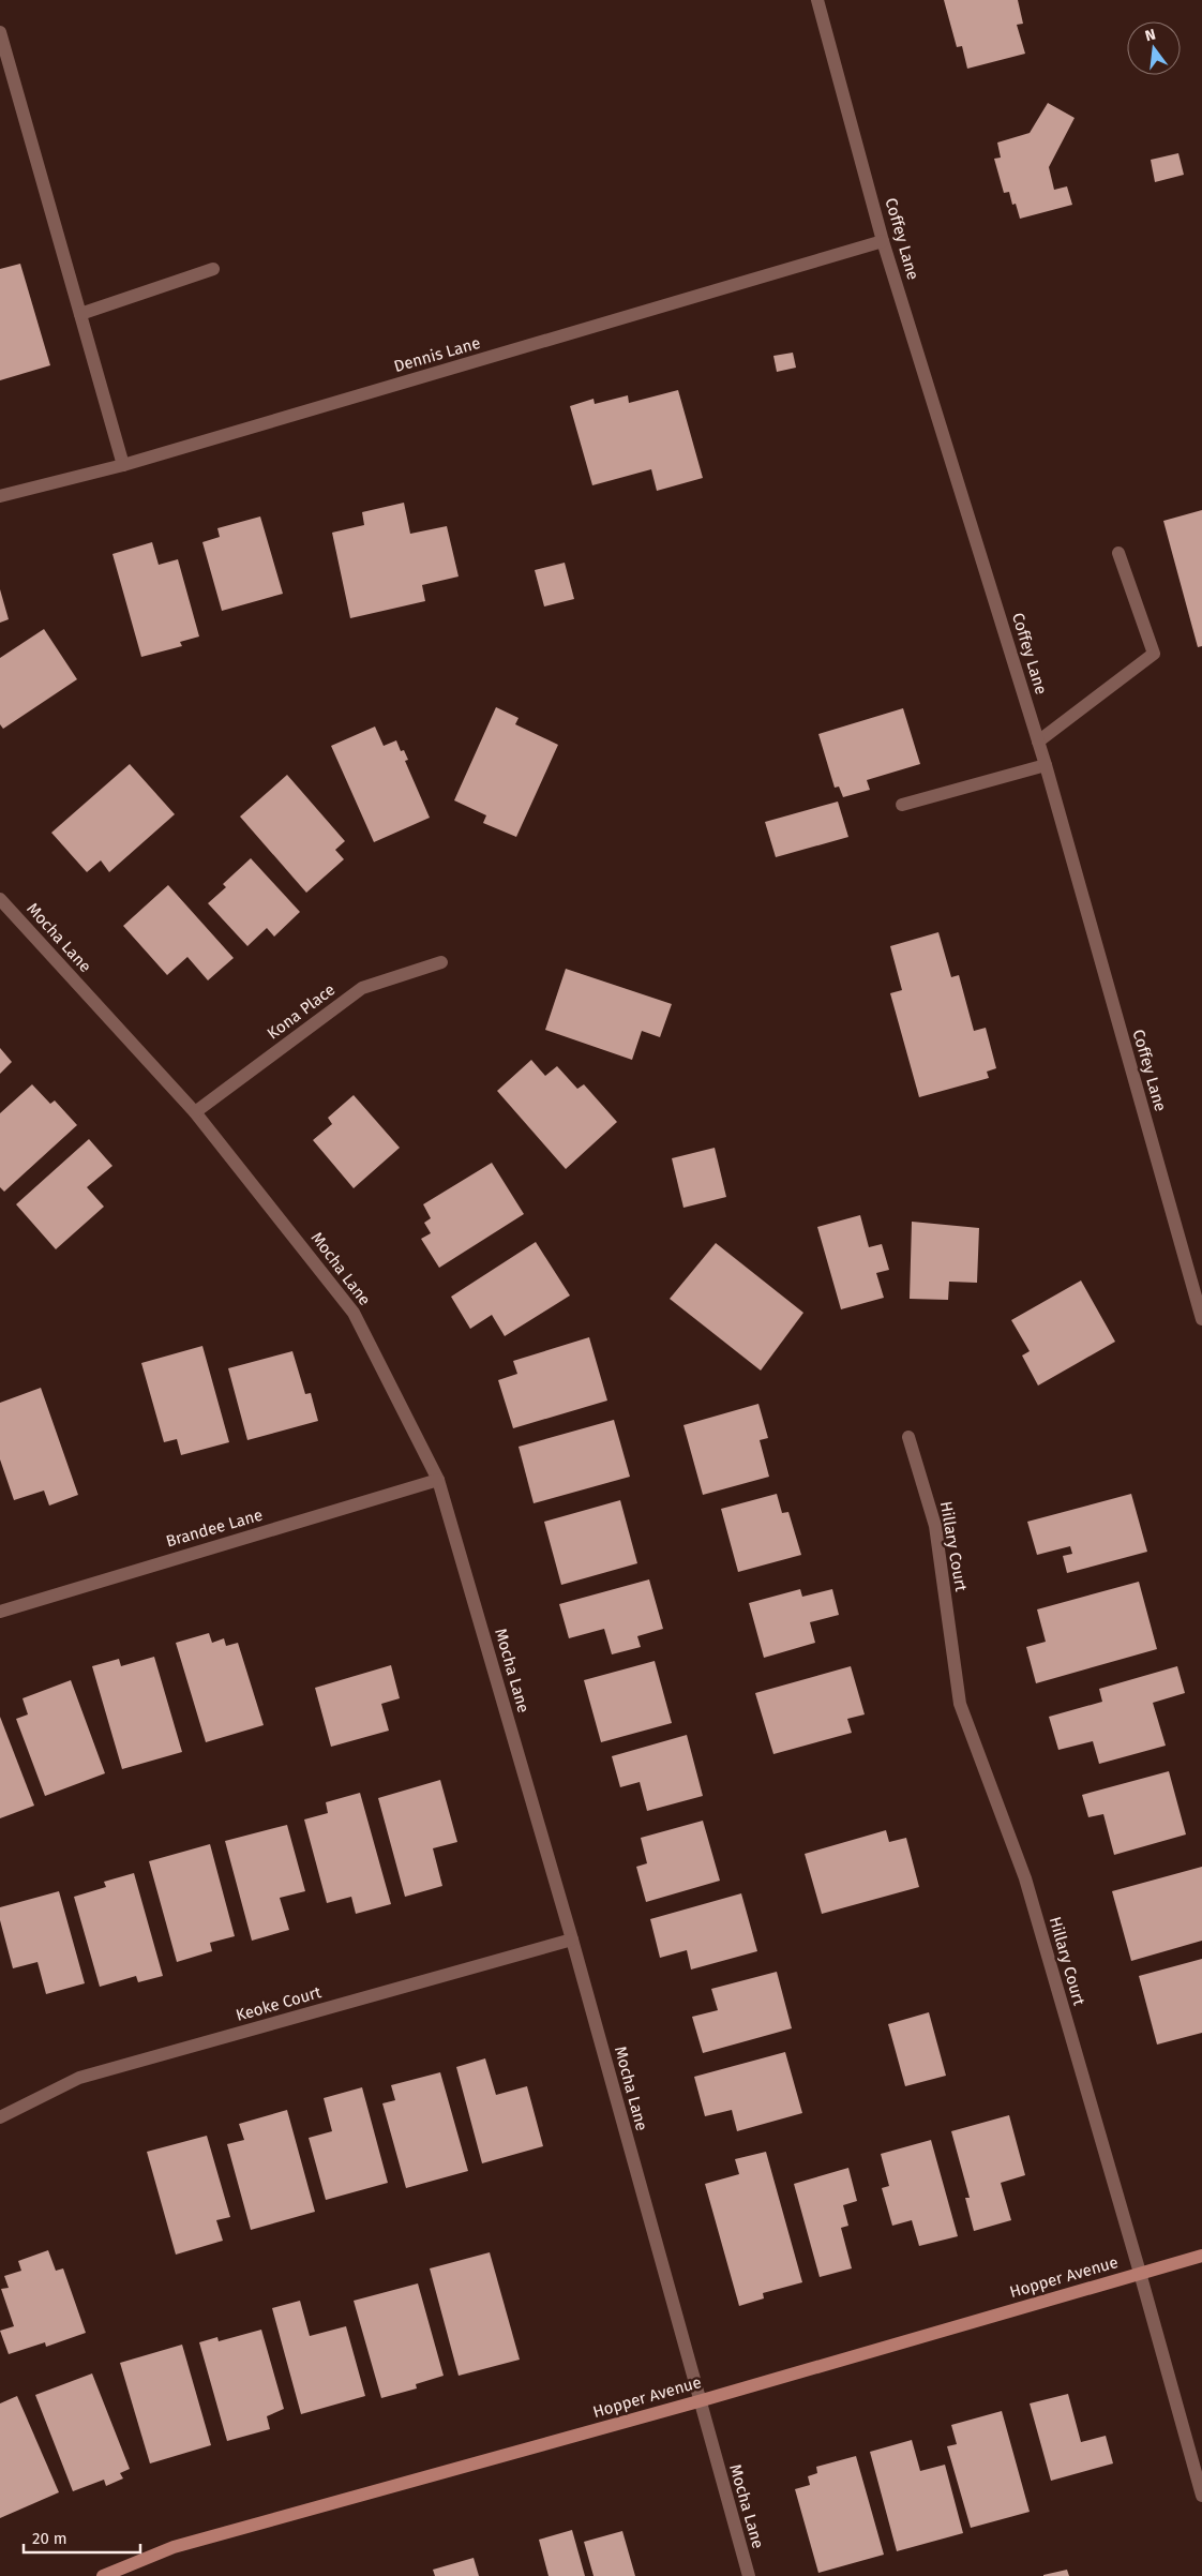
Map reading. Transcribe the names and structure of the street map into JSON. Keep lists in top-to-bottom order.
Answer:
{
  "streets": {
    "street": [
      "Coffey Lane",
      "Dennis Lane",
      "Mocha Lane",
      "Kona Place",
      "Brandee Lane",
      "Hillary Court",
      "Keoke Court",
      "Hopper Avenue"
    ]
  },
  "crossings": [
    ["Coffey Lane", "Dennis Lane"],
    ["Mocha Lane", "Kona Place"],
    ["Mocha Lane", "Brandee Lane"],
    ["Mocha Lane", "Keoke Court"],
    ["Mocha Lane", "Hopper Avenue"],
    ["Hillary Court", "Hopper Avenue"]
  ],
  "scale_bar": "20 m",
  "north": "top"
}
